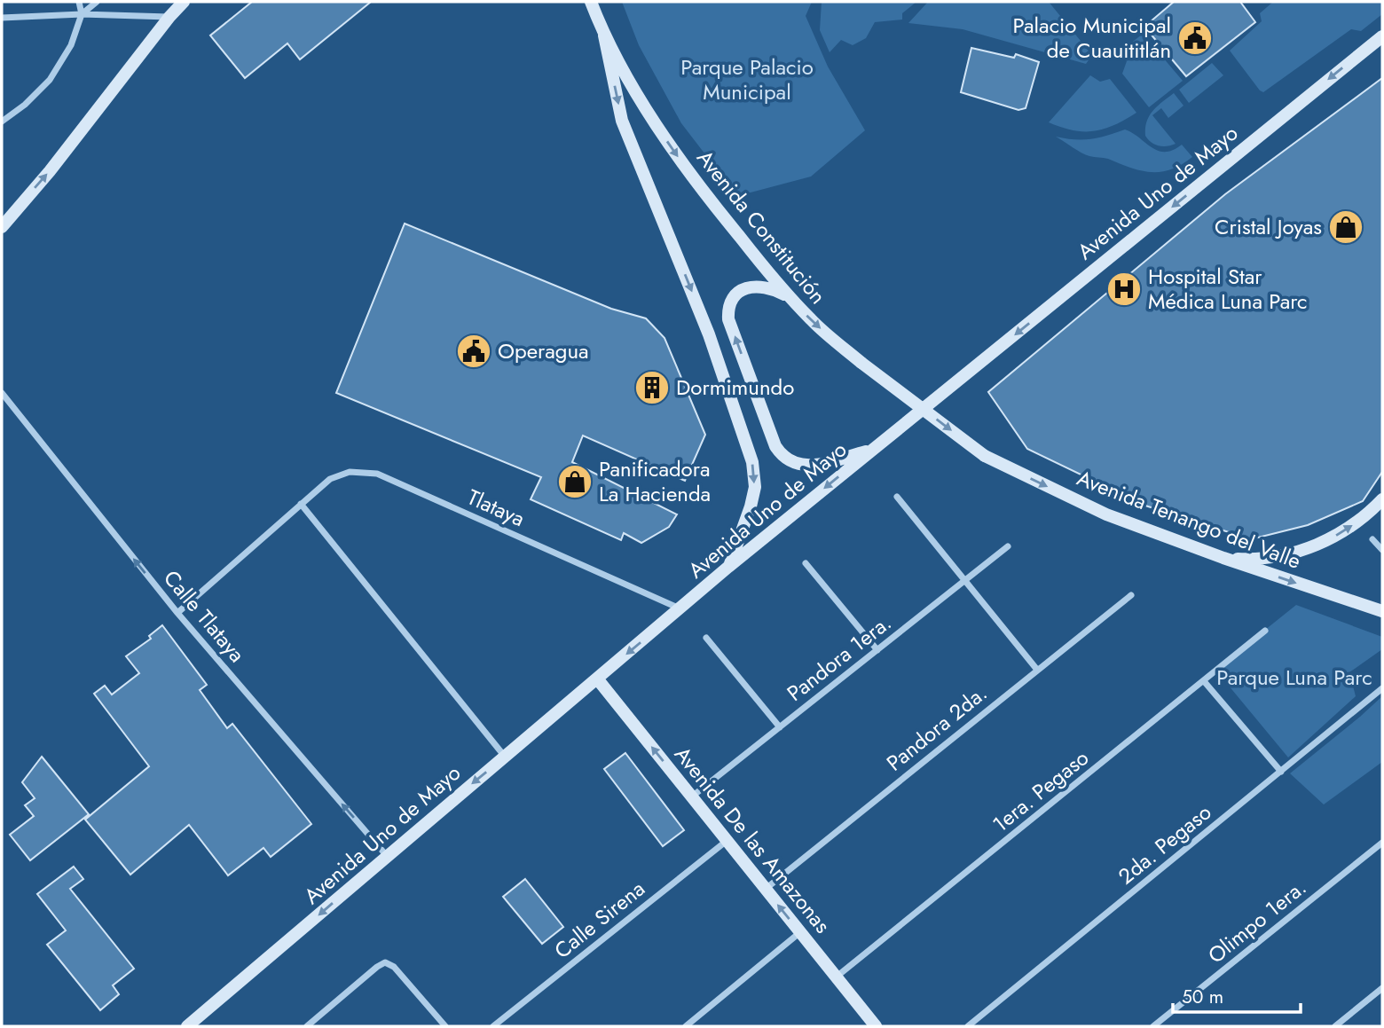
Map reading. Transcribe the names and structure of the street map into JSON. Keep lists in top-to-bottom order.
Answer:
{
  "streets": {
    "main road": [
      "Avenida Uno de Mayo",
      "Avenida Constitución",
      "Avenida Tenango del Valle",
      "Avenida De las Amazonas"
    ],
    "street": [
      "Tlataya",
      "Calle Tlataya",
      "Pandora 1era.",
      "Pandora 2da.",
      "1era. Pegaso",
      "2da. Pegaso",
      "Calle Sirena",
      "Olimpo 1era."
    ]
  },
  "crossings": [
    ["Avenida Uno de Mayo", "Tlataya"],
    ["Avenida Uno de Mayo", "Calle Tlataya"],
    ["Avenida Uno de Mayo", "Avenida De las Amazonas"],
    ["Avenida Constitución", "Avenida Tenango del Valle"],
    ["Tlataya", "Calle Tlataya"],
    ["Pandora 1era.", "Avenida De las Amazonas"],
    ["Pandora 2da.", "Avenida De las Amazonas"],
    ["1era. Pegaso", "Avenida De las Amazonas"],
    ["Avenida De las Amazonas", "Calle Sirena"]
  ],
  "one_way": [
    "Avenida Uno de Mayo",
    "Avenida Constitución",
    "Avenida Tenango del Valle",
    "Calle Tlataya",
    "Avenida De las Amazonas"
  ],
  "parks": ["Parque Palacio Municipal", "Parque Luna Parc"],
  "places": {
    "public building": ["Palacio Municipal de Cuauititlán", "Operagua"],
    "shop": ["Cristal Joyas", "Panificadora La Hacienda"],
    "hospital": ["Hospital Star Médica Luna Parc"],
    "building": ["Dormimundo"]
  },
  "scale_bar": "50 m"
}
